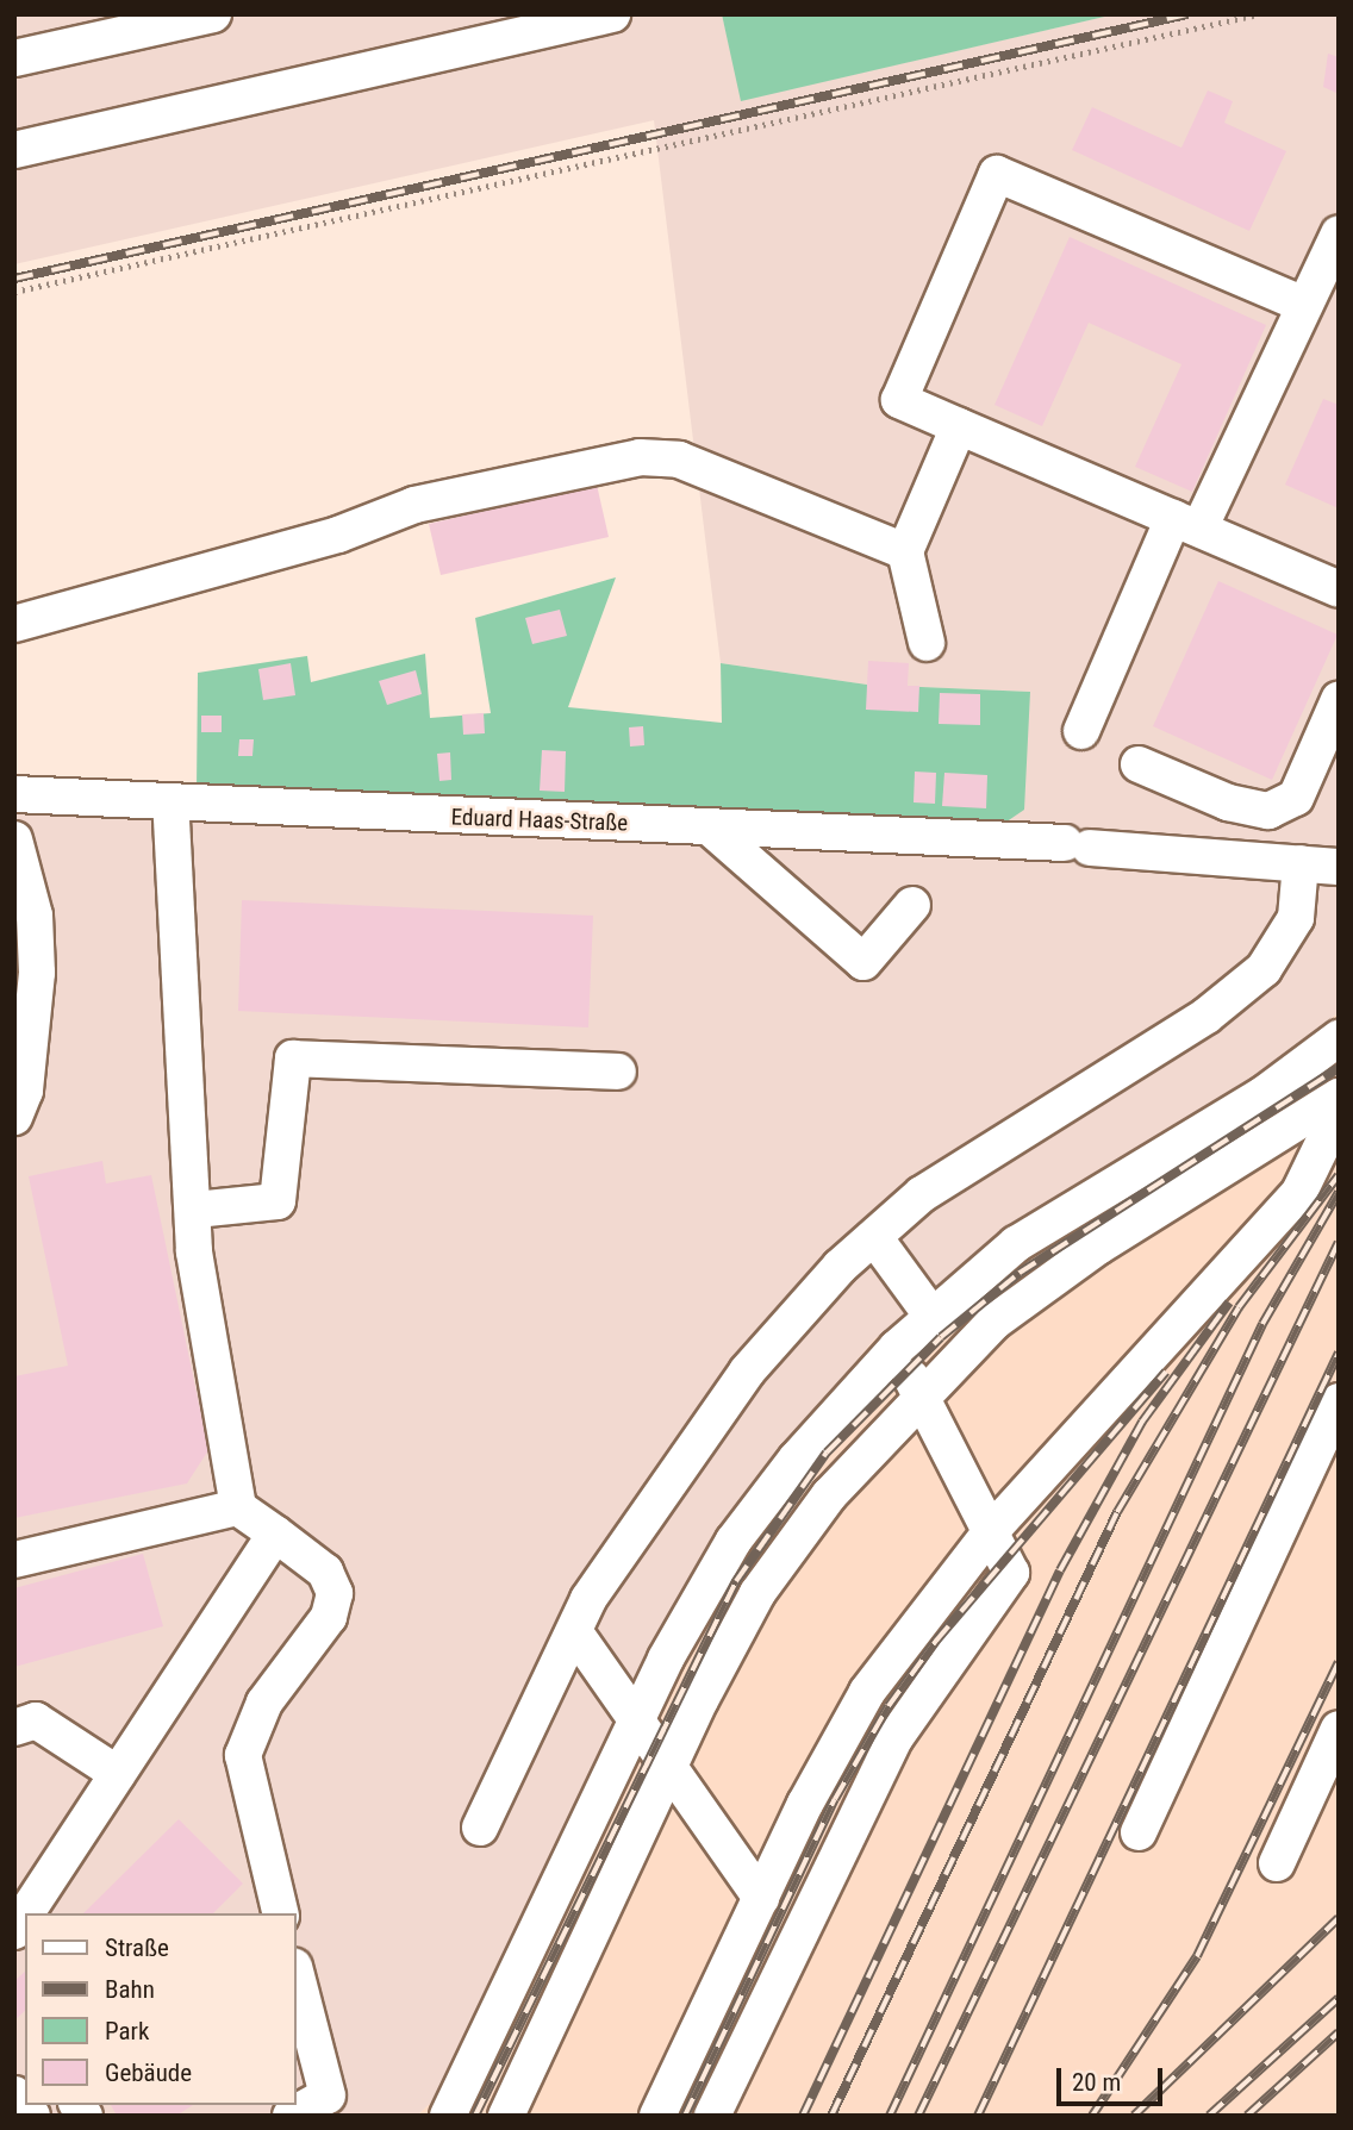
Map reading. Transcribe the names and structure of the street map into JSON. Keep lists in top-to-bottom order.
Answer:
{
  "streets": {
    "street": ["Eduard Haas-Straße"]
  },
  "legend": [
    "Straße",
    "Bahn",
    "Park",
    "Gebäude"
  ],
  "scale_bar": "20 m"
}
